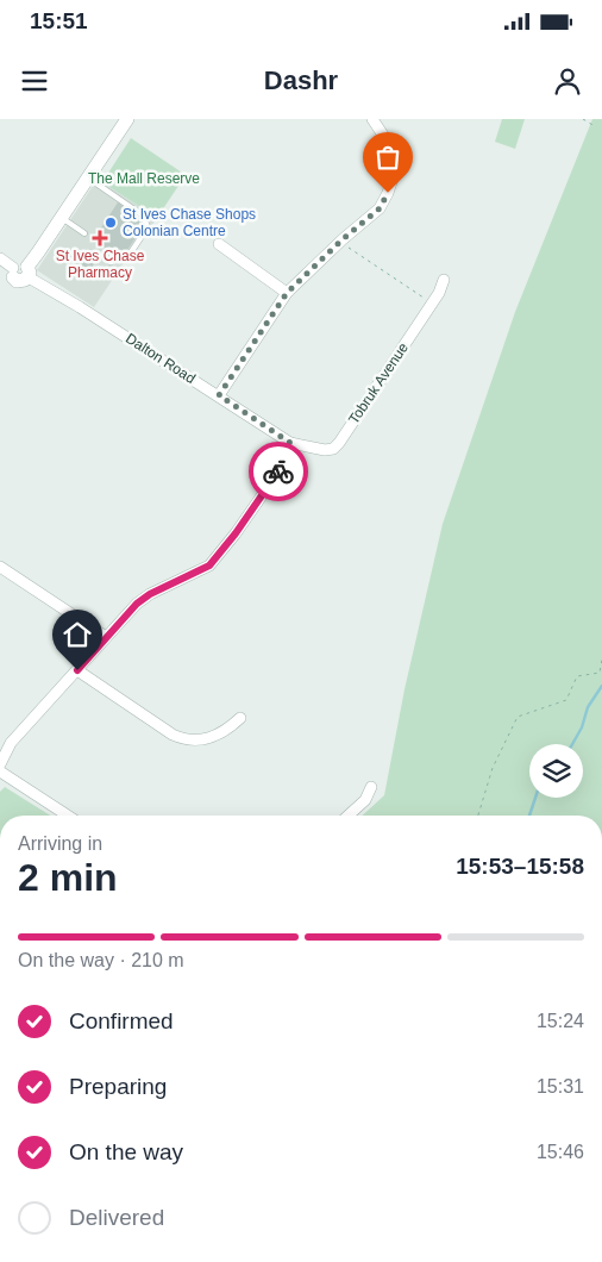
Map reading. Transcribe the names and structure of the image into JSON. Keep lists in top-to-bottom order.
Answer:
{
  "streets": {
    "street": ["Dalton Road", "Tobruk Avenue"]
  },
  "crossings": [
    ["Dalton Road", "Tobruk Avenue"]
  ],
  "parks": ["The Mall Reserve"],
  "places": {
    "other": ["St Ives Chase Shops Colonian Centre"],
    "health": ["St Ives Chase Pharmacy"]
  },
  "page": {
    "status": "15:51",
    "header": "Dashr",
    "heading": ["2 min", "Arriving in", "15:53–15:58"],
    "bar": "On the way · 210 m",
    "list": [
      ["Confirmed", "15:24"],
      ["Preparing", "15:31"],
      ["On the way", "15:46"],
      "Delivered"
    ]
  }
}
